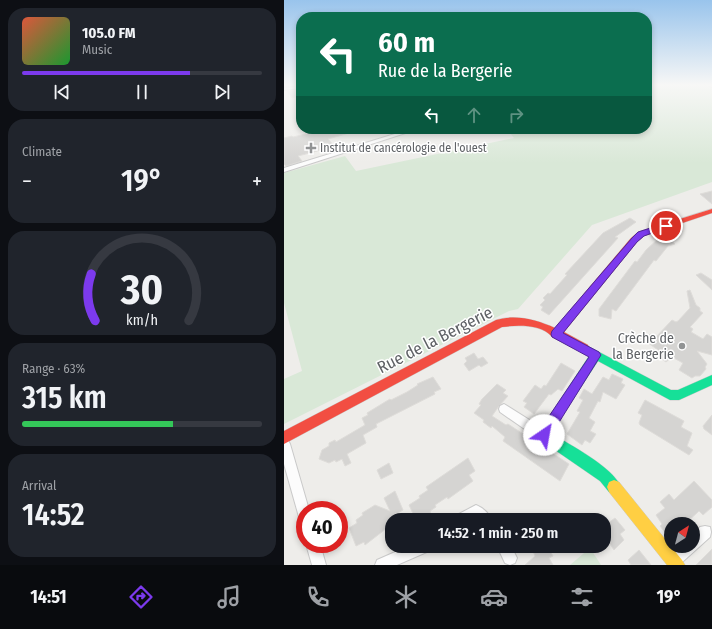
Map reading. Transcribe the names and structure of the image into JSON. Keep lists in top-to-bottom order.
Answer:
{
  "streets": {
    "street": ["Rue de la Bergerie"]
  },
  "places": {
    "health": ["Institut de cancérologie de l'ouest"],
    "other": ["Crèche de la Bergerie"]
  },
  "north": "top right",
  "page": {
    "turn": ["60 m", "Rue de la Bergerie"],
    "song": ["105.0 FM", "Music"],
    "tile": [
      "Climate",
      ["Range · 63%", "315 km"],
      ["Arrival", "14:52"]
    ],
    "heat": ["−", "19°", "+"],
    "limit": "40",
    "trip": "14:52 · 1 min · 250 m",
    "tabs": ["14:51", "19°"],
    "gauge": ["30", "km/h"]
  }
}
